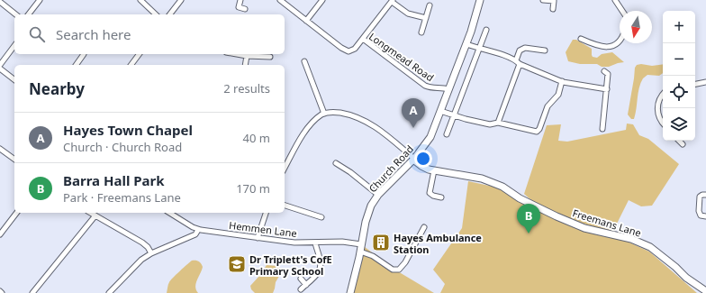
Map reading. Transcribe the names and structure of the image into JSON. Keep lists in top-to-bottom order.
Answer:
{
  "streets": {
    "street": [
      "Longmead Road",
      "Church Road",
      "Freemans Lane",
      "Hemmen Lane"
    ]
  },
  "crossings": [
    ["Longmead Road", "Church Road"],
    ["Church Road", "Freemans Lane"],
    ["Church Road", "Hemmen Lane"]
  ],
  "places": {
    "building": ["Hayes Ambulance Station"],
    "school or university": ["Dr Triplett's CofE Primary School"]
  },
  "north": "bottom",
  "page": {
    "map_buttons": ["+", "−"],
    "search": "Search here",
    "heading": ["Nearby", "2 results"],
    "pins": ["A", "B"],
    "list": [
      {
        "mark": "A",
        "name": "Hayes Town Chapel",
        "note": "Church · Church Road",
        "value": "40 m"
      },
      {
        "mark": "B",
        "name": "Barra Hall Park",
        "note": "Park · Freemans Lane",
        "value": "170 m"
      }
    ]
  }
}
